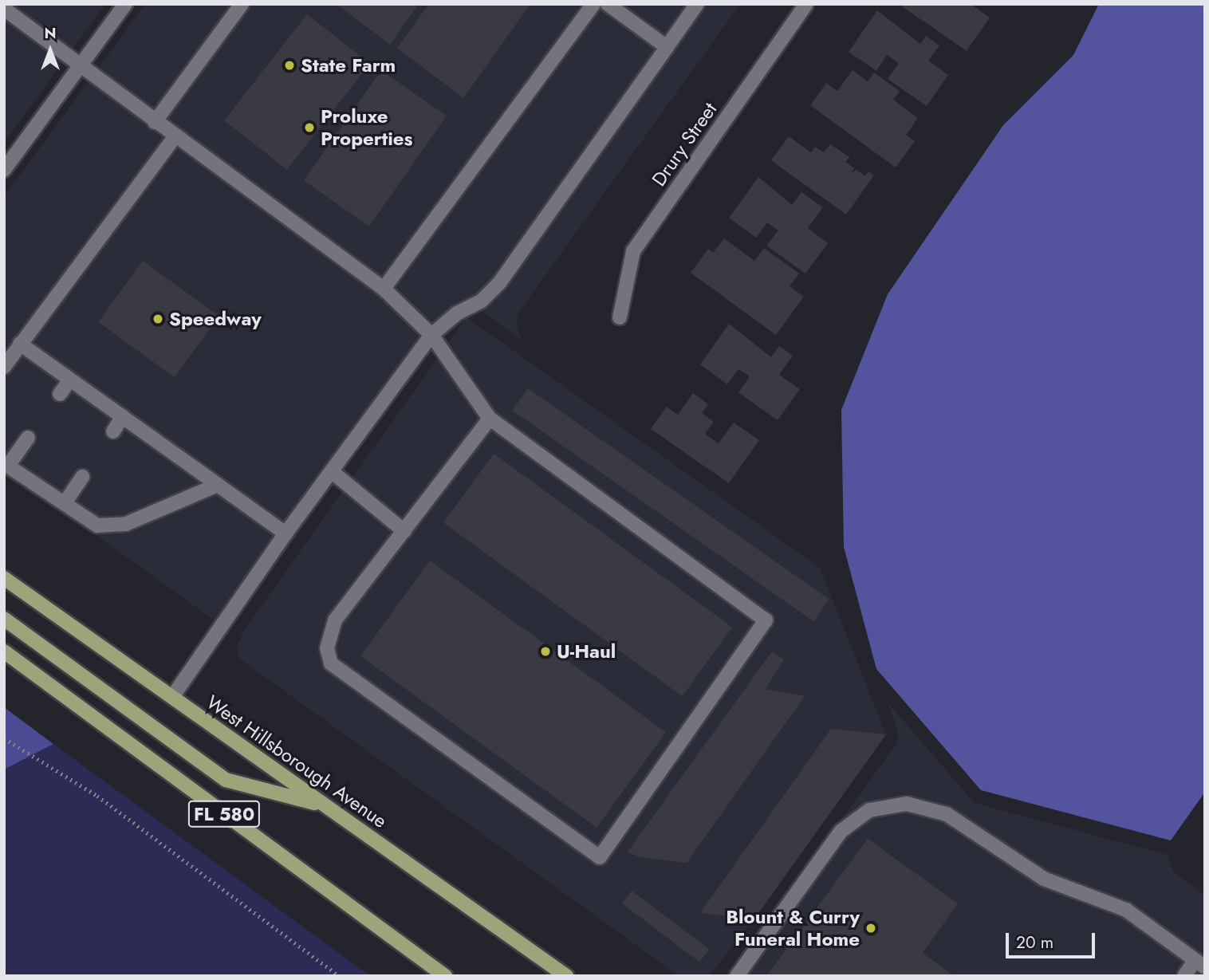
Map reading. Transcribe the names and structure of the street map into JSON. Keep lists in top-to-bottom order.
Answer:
{
  "streets": {
    "main road": ["West Hillsborough Avenue", "FL 580"],
    "street": ["Drury Street"]
  },
  "places": [
    "State Farm",
    "Proluxe Properties",
    "Speedway",
    "U-Haul",
    "Blount & Curry Funeral Home"
  ],
  "scale_bar": "20 m",
  "north": "top"
}
